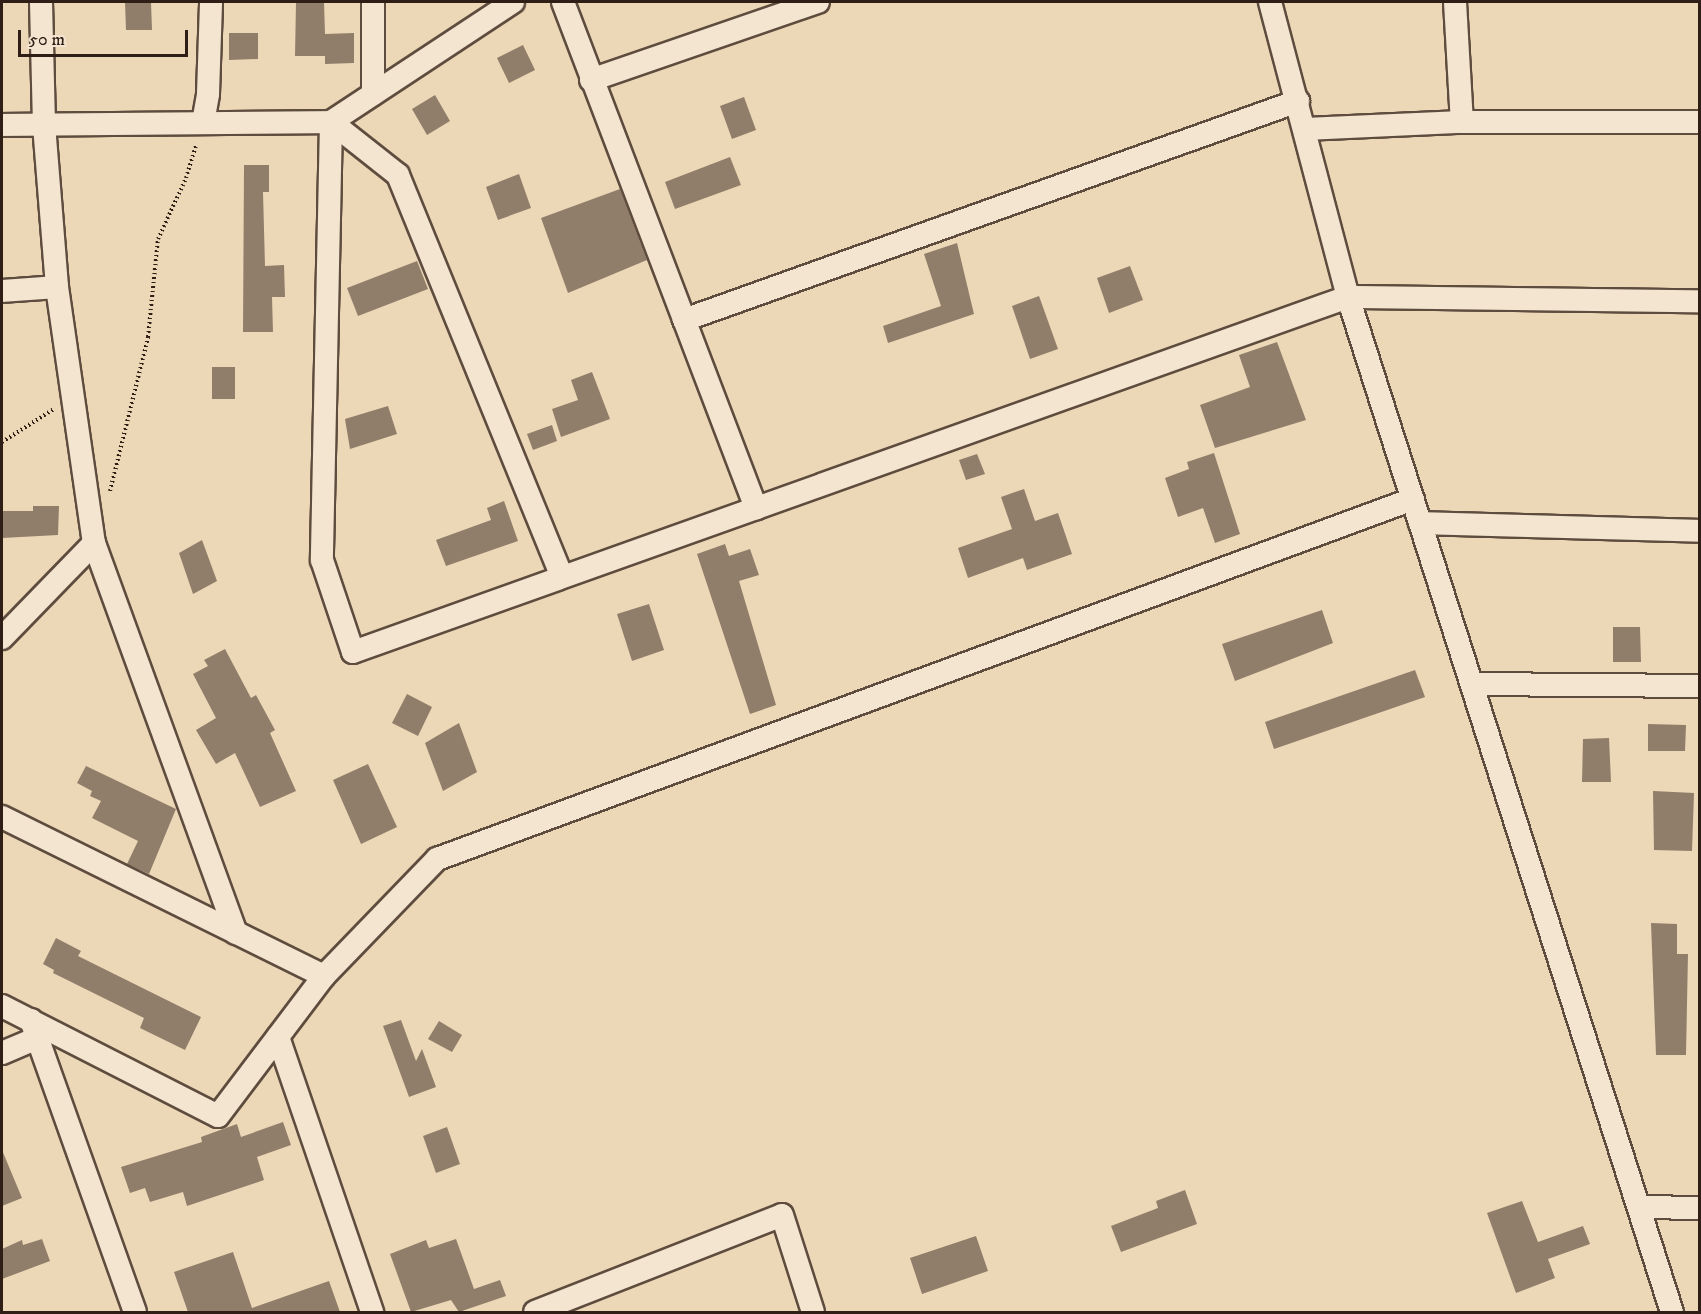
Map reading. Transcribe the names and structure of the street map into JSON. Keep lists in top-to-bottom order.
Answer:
{
  "scale_bar": "50 m"
}
